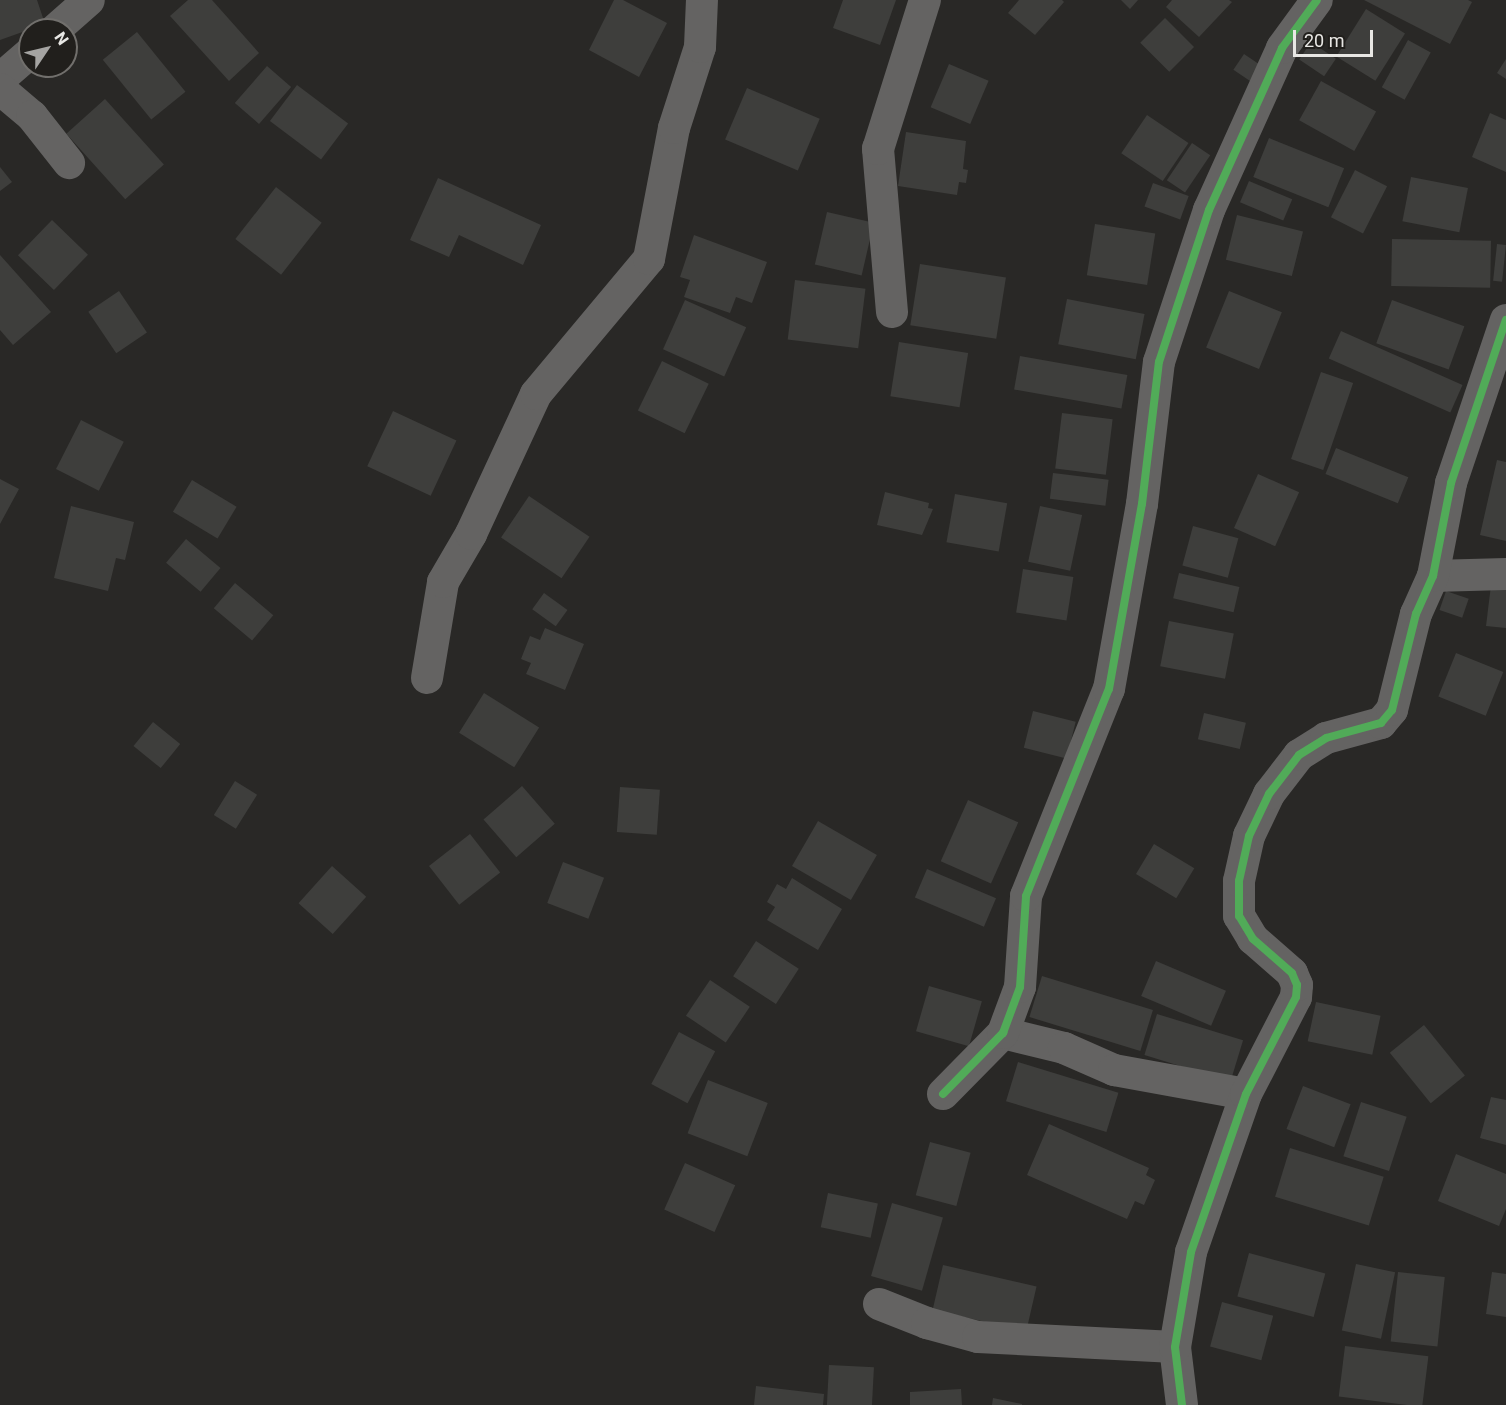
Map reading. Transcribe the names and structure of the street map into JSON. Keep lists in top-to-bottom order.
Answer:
{
  "scale_bar": "20 m",
  "north": "top right"
}
